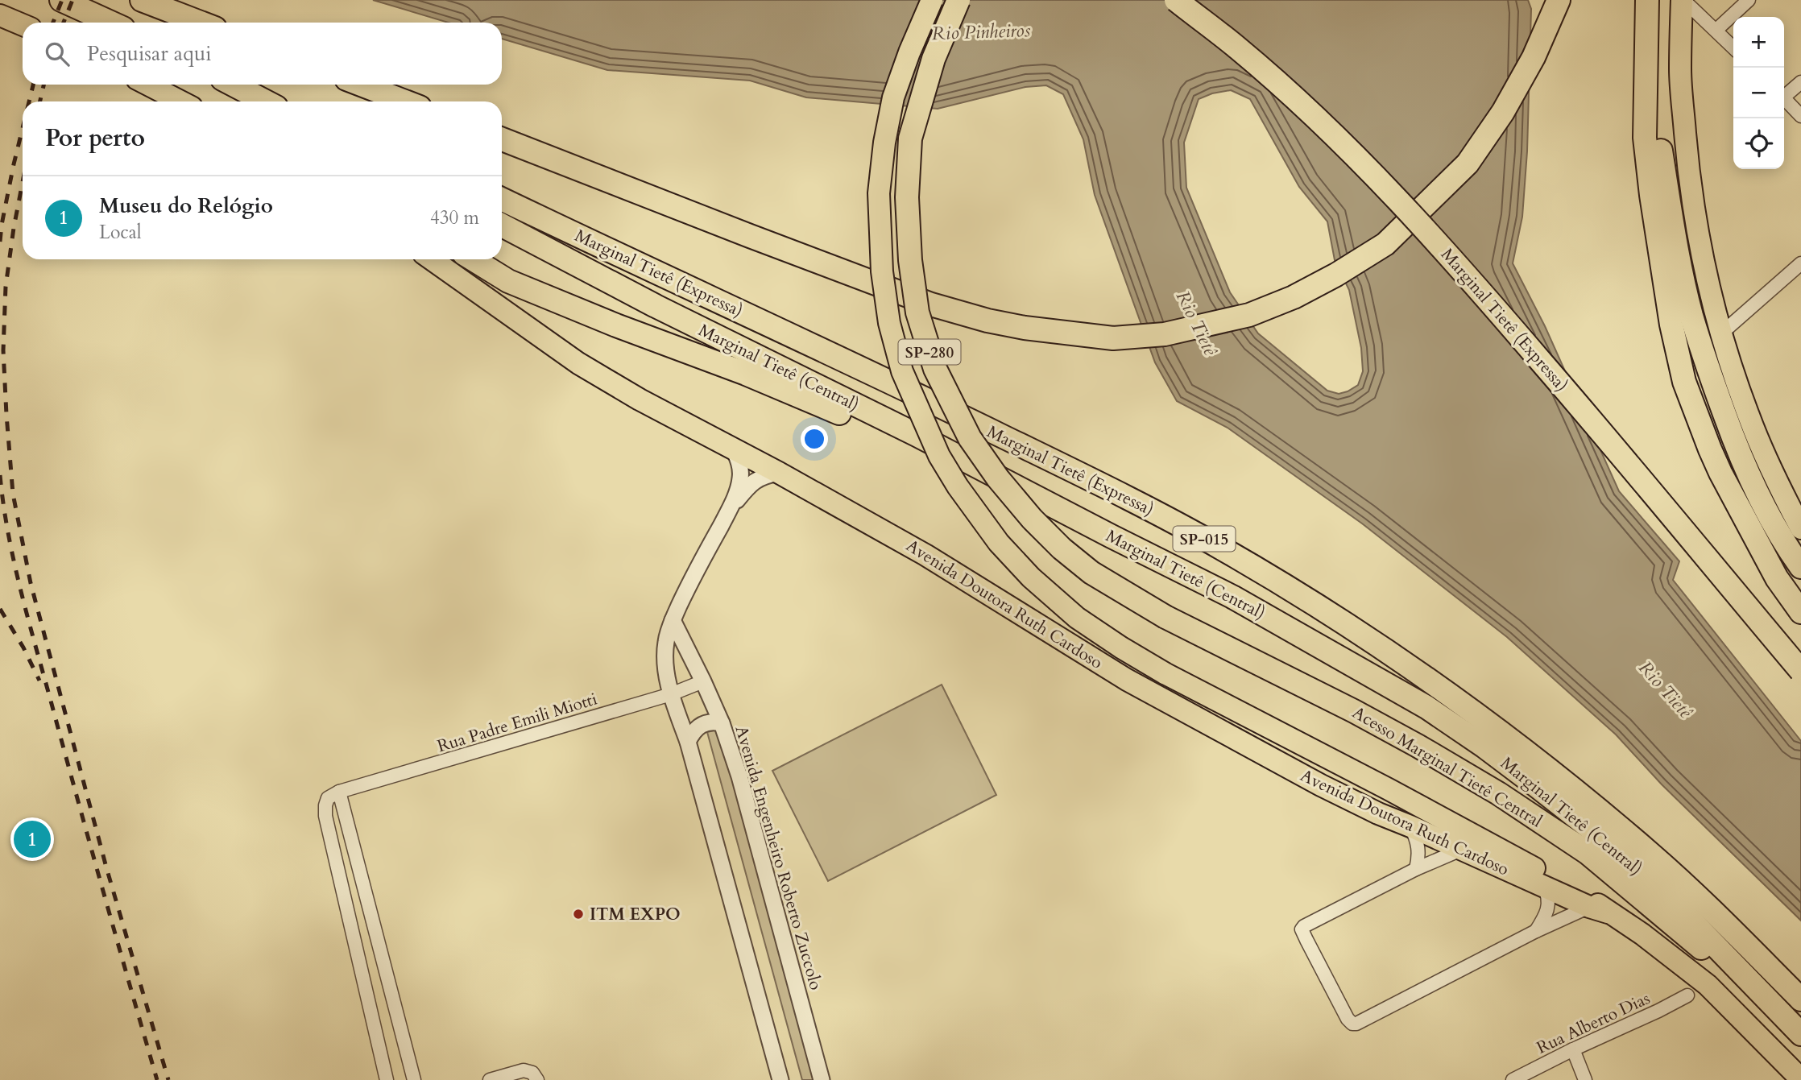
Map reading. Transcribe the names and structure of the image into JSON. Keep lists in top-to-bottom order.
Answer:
{
  "streets": {
    "highway": [
      "Marginal Tietê (Expressa)",
      "SP-280",
      "Marginal Tietê (Central)",
      "SP-015",
      "Avenida Doutora Ruth Cardoso",
      "Acesso Marginal Tietê Central"
    ],
    "street": ["Rua Padre Emili Miotti", "Avenida Engenheiro Roberto Zuccolo", "Rua Alberto Dias"]
  },
  "crossings": [
    ["Marginal Tietê (Central)", "Acesso Marginal Tietê Central"],
    ["Rua Padre Emili Miotti", "Avenida Engenheiro Roberto Zuccolo"]
  ],
  "water": ["Rio Pinheiros", "Rio Tietê"],
  "places": ["ITM EXPO"],
  "page": {
    "map_buttons": ["+", "−"],
    "search": "Pesquisar aqui",
    "heading": "Por perto",
    "list": [
      {
        "mark": "1",
        "name": "Museu do Relógio",
        "note": "Local",
        "value": "430 m"
      }
    ],
    "pins": "1"
  }
}
